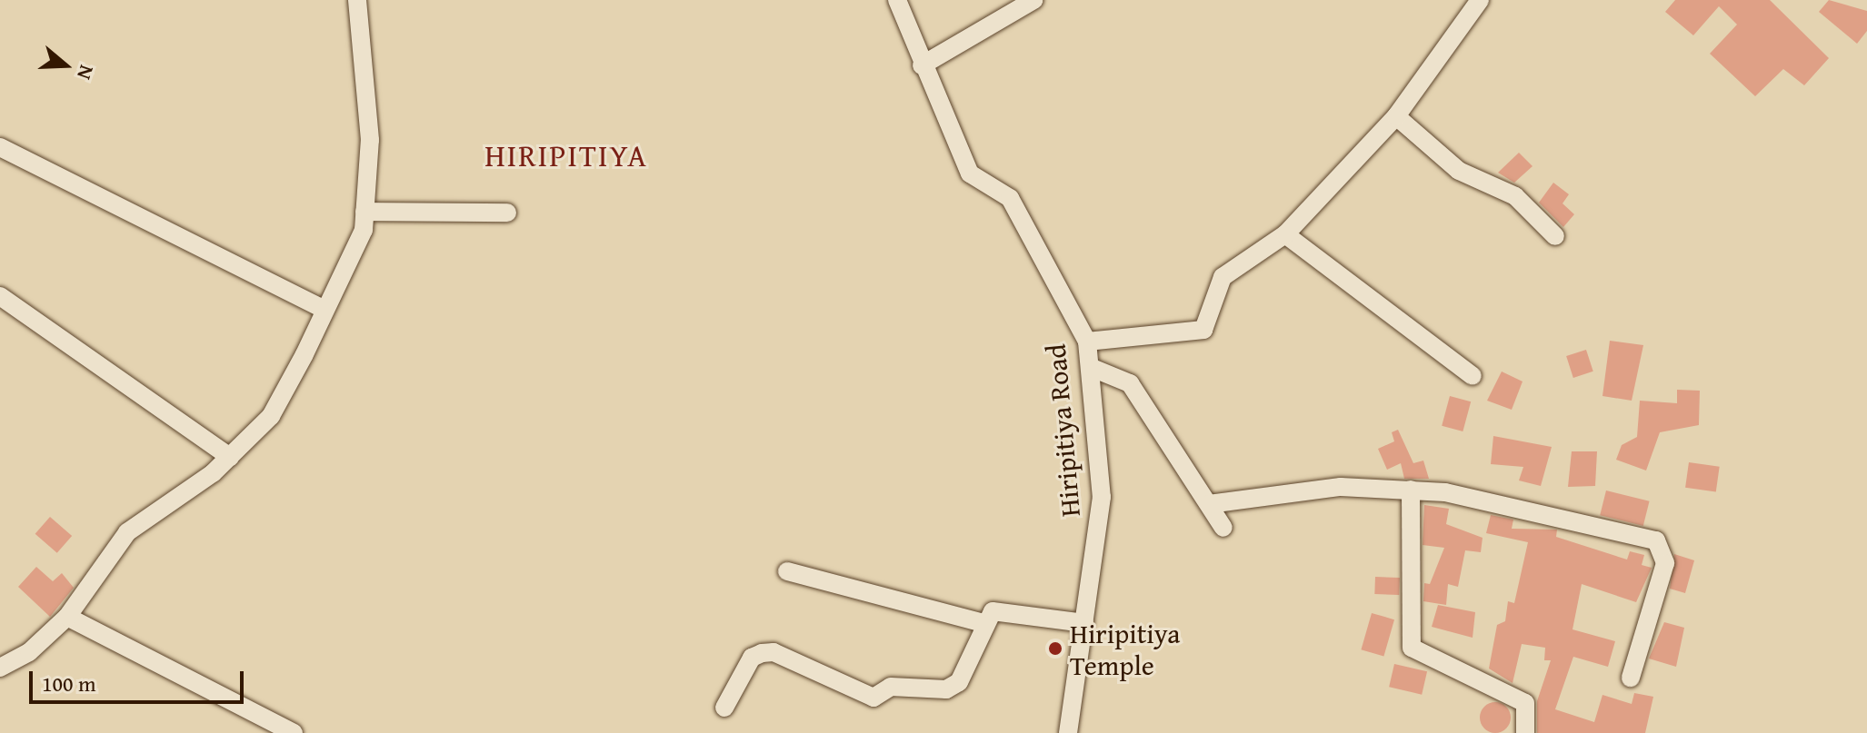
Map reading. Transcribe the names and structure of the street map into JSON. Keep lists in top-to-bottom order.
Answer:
{
  "streets": {
    "street": ["Hiripitiya Road"]
  },
  "districts": ["HIRIPITIYA"],
  "places": ["Hiripitiya Temple"],
  "scale_bar": "100 m",
  "north": "right"
}
